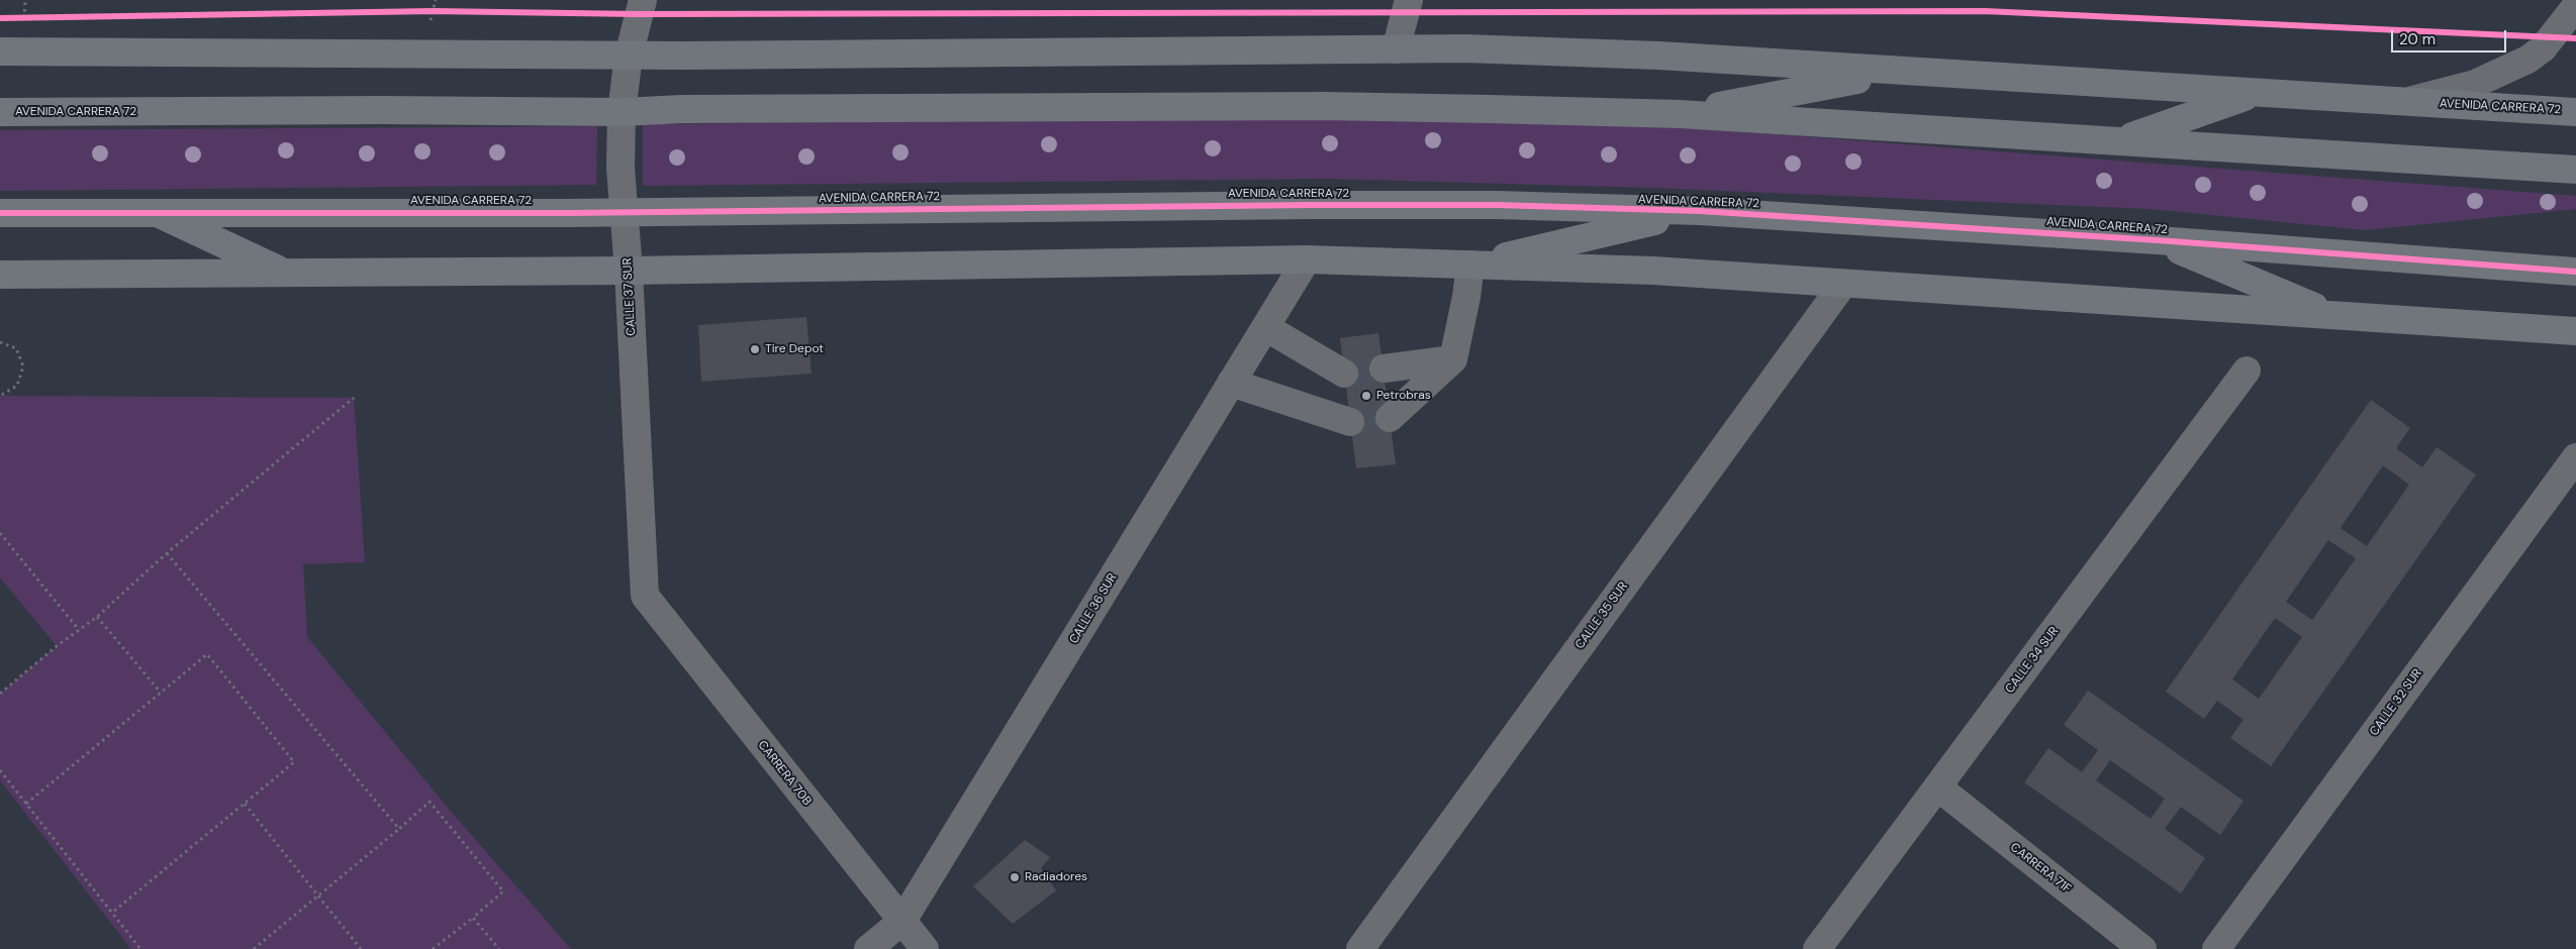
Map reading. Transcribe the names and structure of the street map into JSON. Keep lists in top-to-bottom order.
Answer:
{
  "streets": {
    "highway": ["AVENIDA CARRERA 72"],
    "street": [
      "CALLE 37 SUR",
      "CALLE 36 SUR",
      "CALLE 35 SUR",
      "CALLE 34 SUR",
      "CALLE 32 SUR",
      "CARRERA 70B",
      "CARRERA 71F"
    ]
  },
  "crossings": [
    ["AVENIDA CARRERA 72", "CALLE 37 SUR"],
    ["CALLE 37 SUR", "CARRERA 70B"],
    ["CALLE 36 SUR", "CARRERA 70B"],
    ["CALLE 34 SUR", "CARRERA 71F"]
  ],
  "places": ["Tire Depot", "Petrobras", "Radiadores"],
  "scale_bar": "20 m"
}
